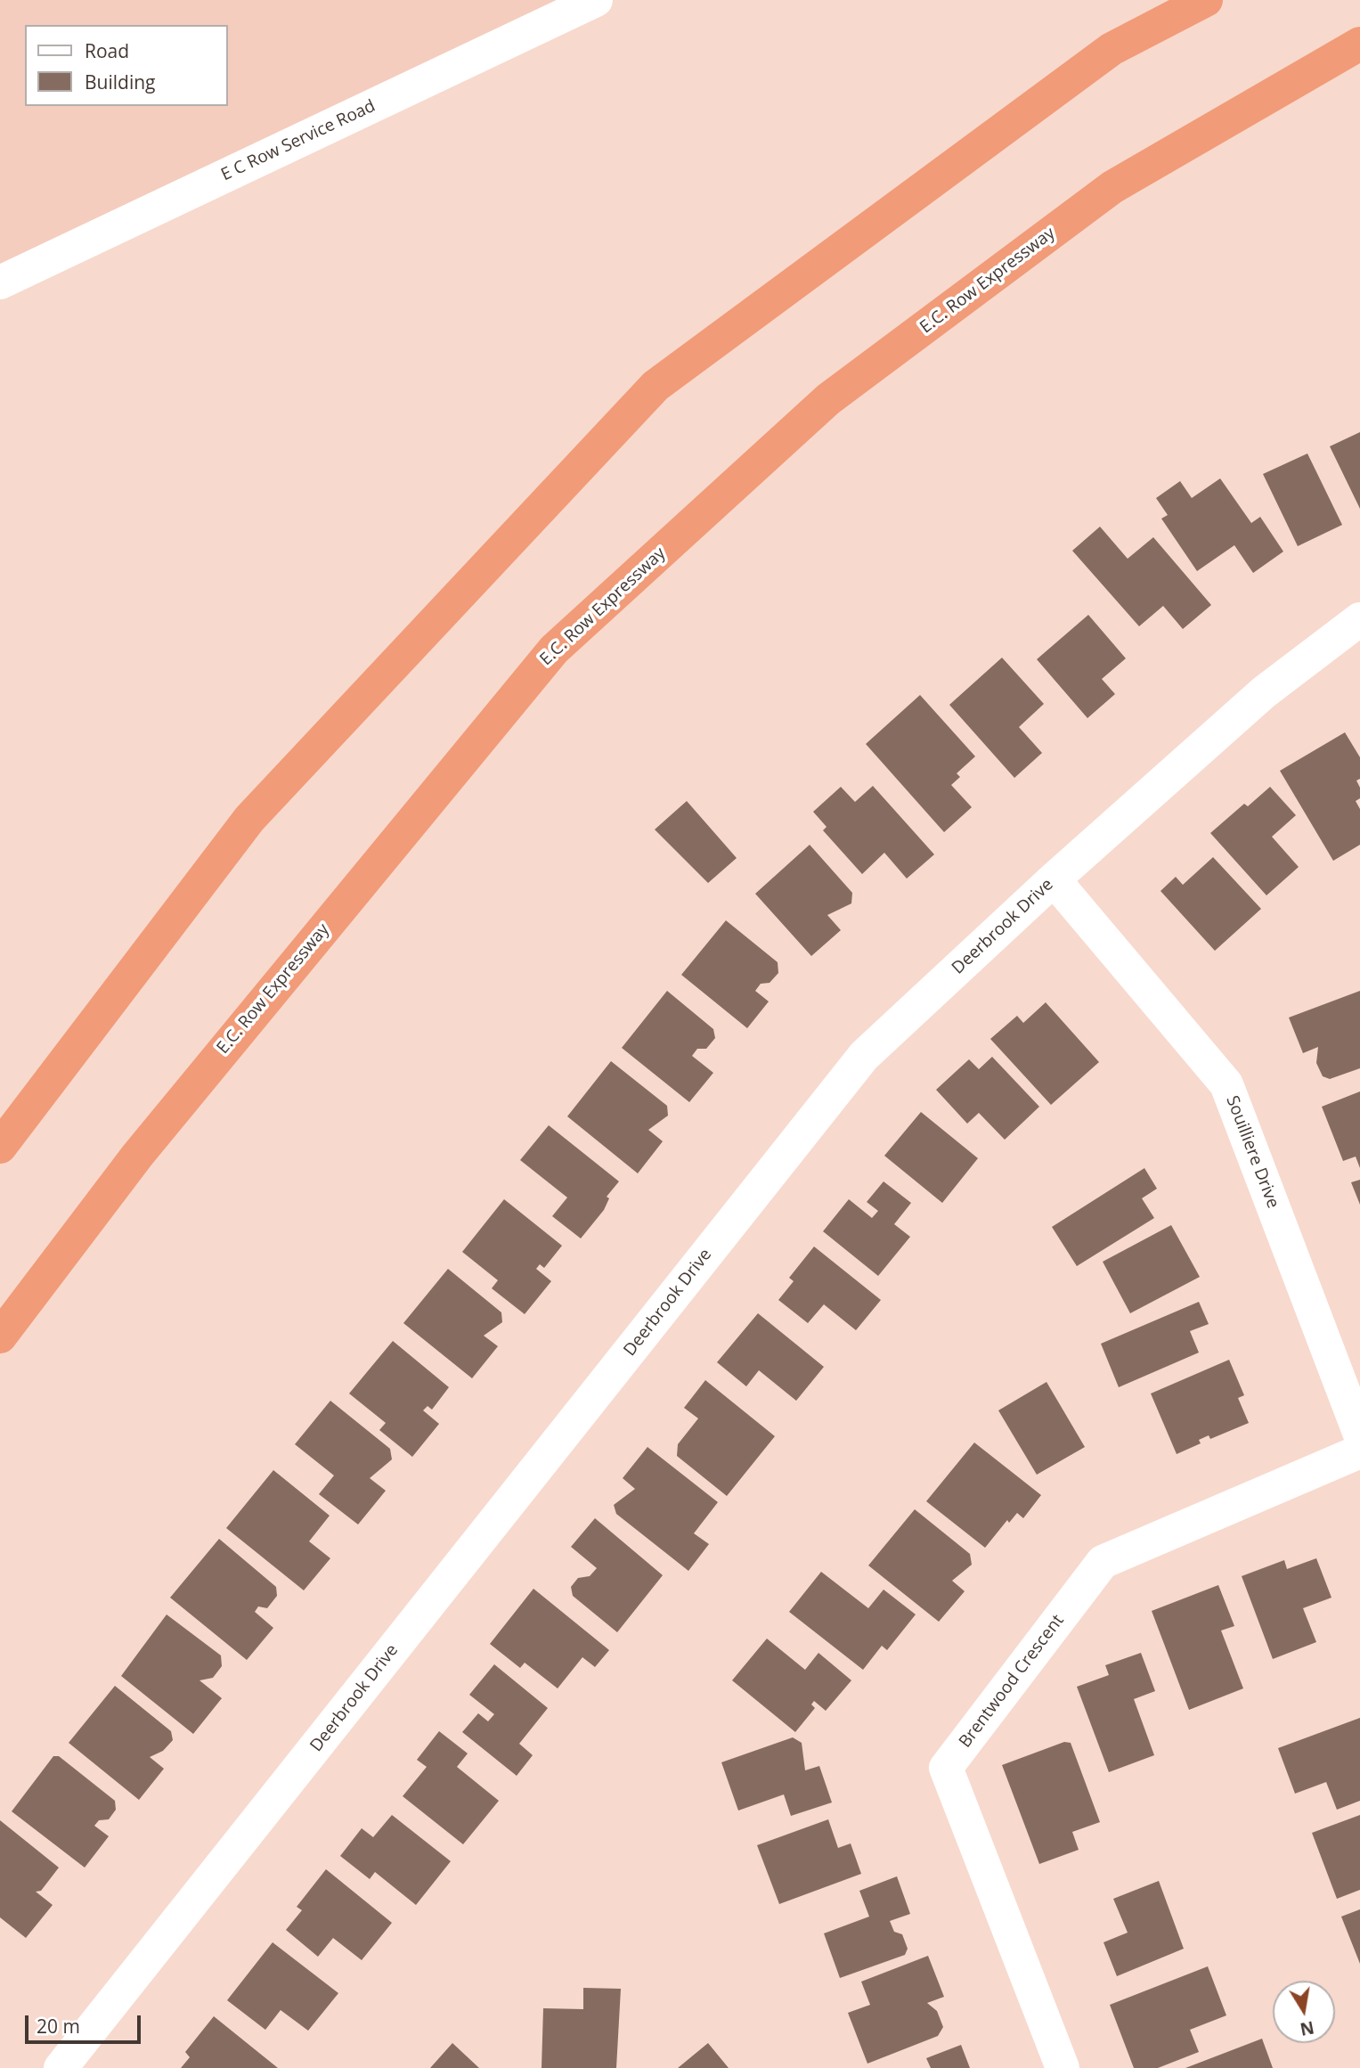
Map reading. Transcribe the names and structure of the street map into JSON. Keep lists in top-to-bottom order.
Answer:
{
  "streets": {
    "highway": ["E.C. Row Expressway"],
    "street": [
      "E C Row Service Road",
      "Deerbrook Drive",
      "Souilliere Drive",
      "Brentwood Crescent"
    ]
  },
  "crossings": [
    ["Deerbrook Drive", "Souilliere Drive"]
  ],
  "legend": ["Road", "Building"],
  "scale_bar": "20 m",
  "north": "bottom"
}
